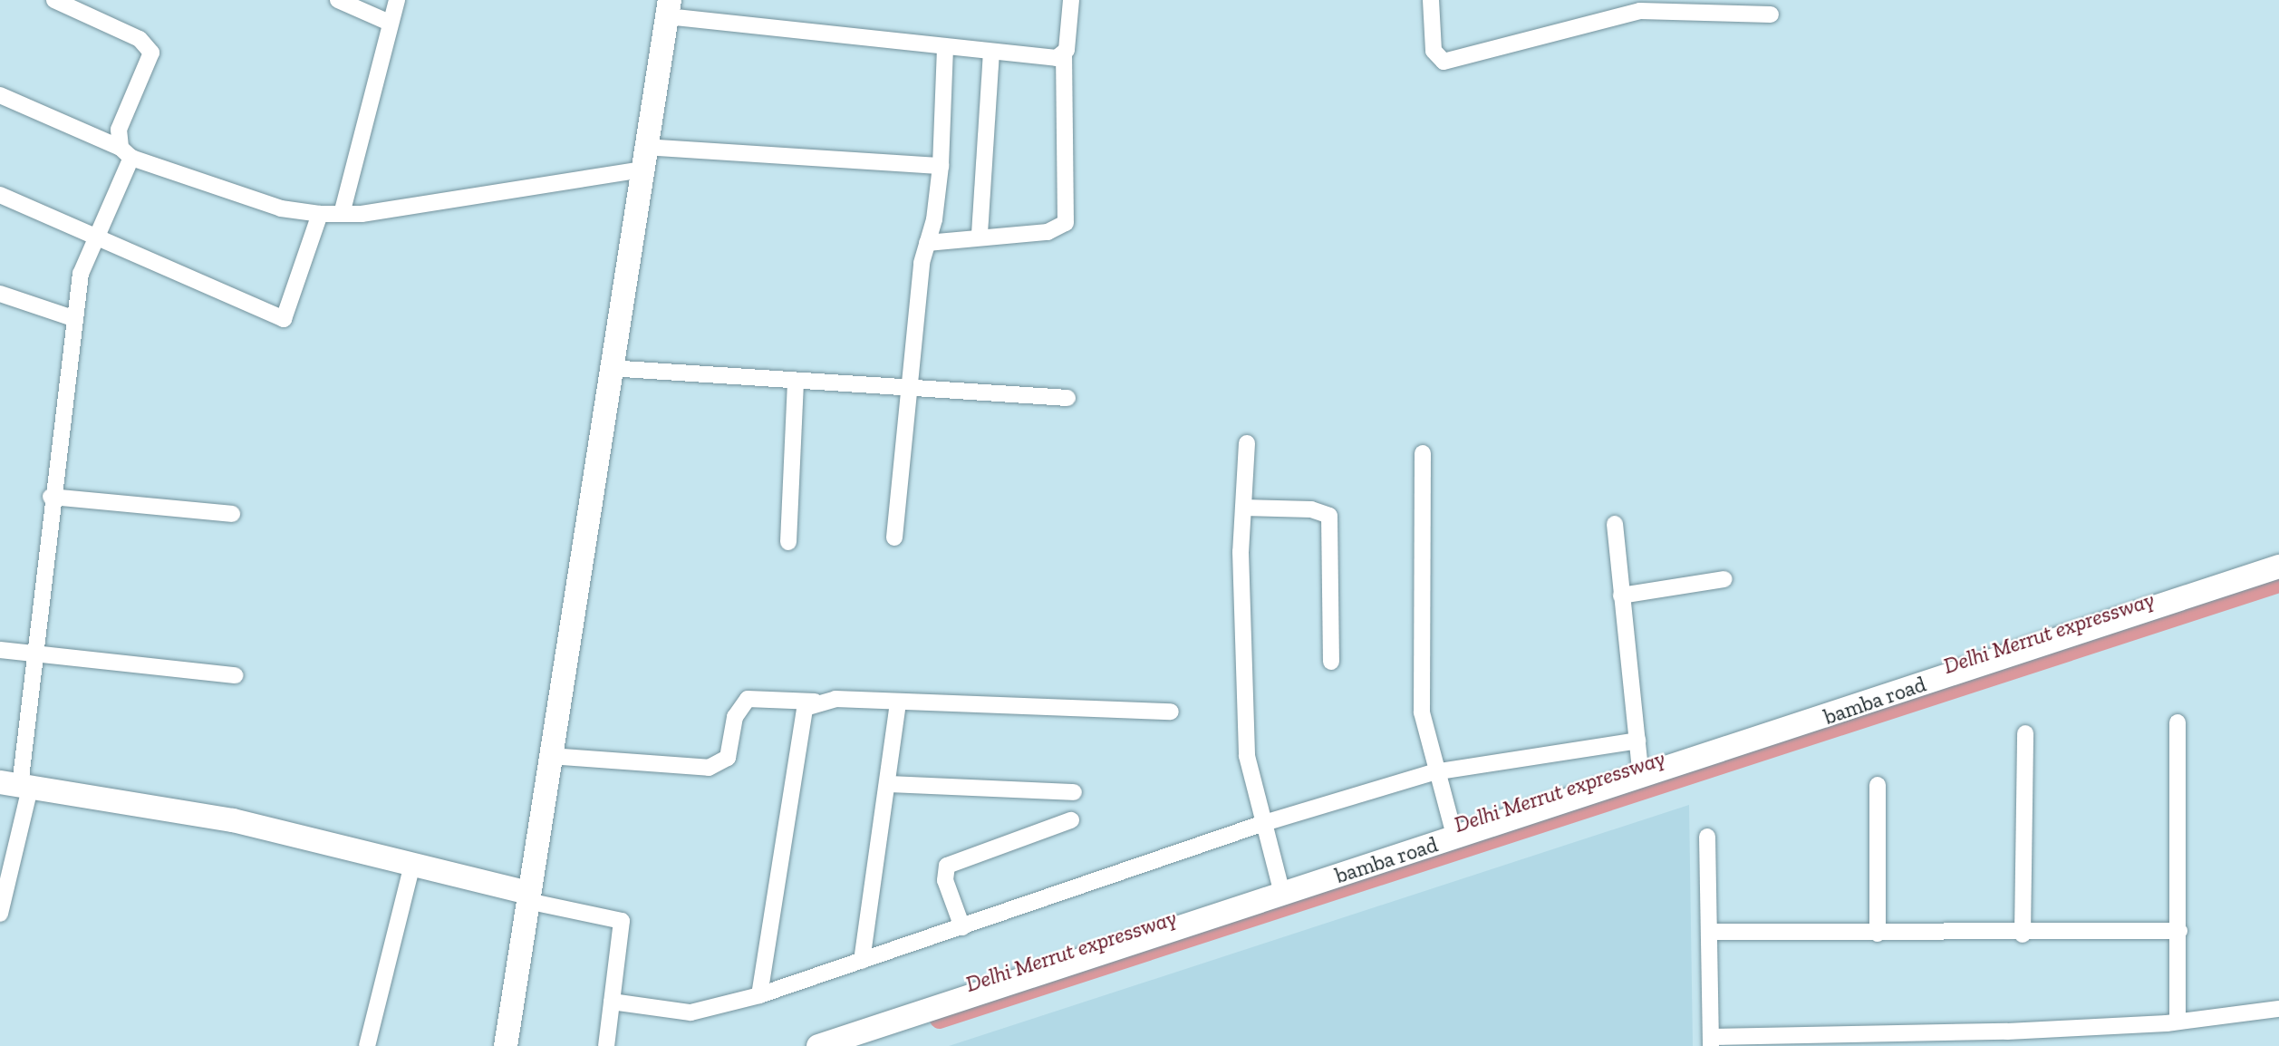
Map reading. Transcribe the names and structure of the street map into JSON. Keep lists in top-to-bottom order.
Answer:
{
  "streets": {
    "street": ["bamba road"]
  },
  "water": ["Delhi Merrut expressway"]
}
